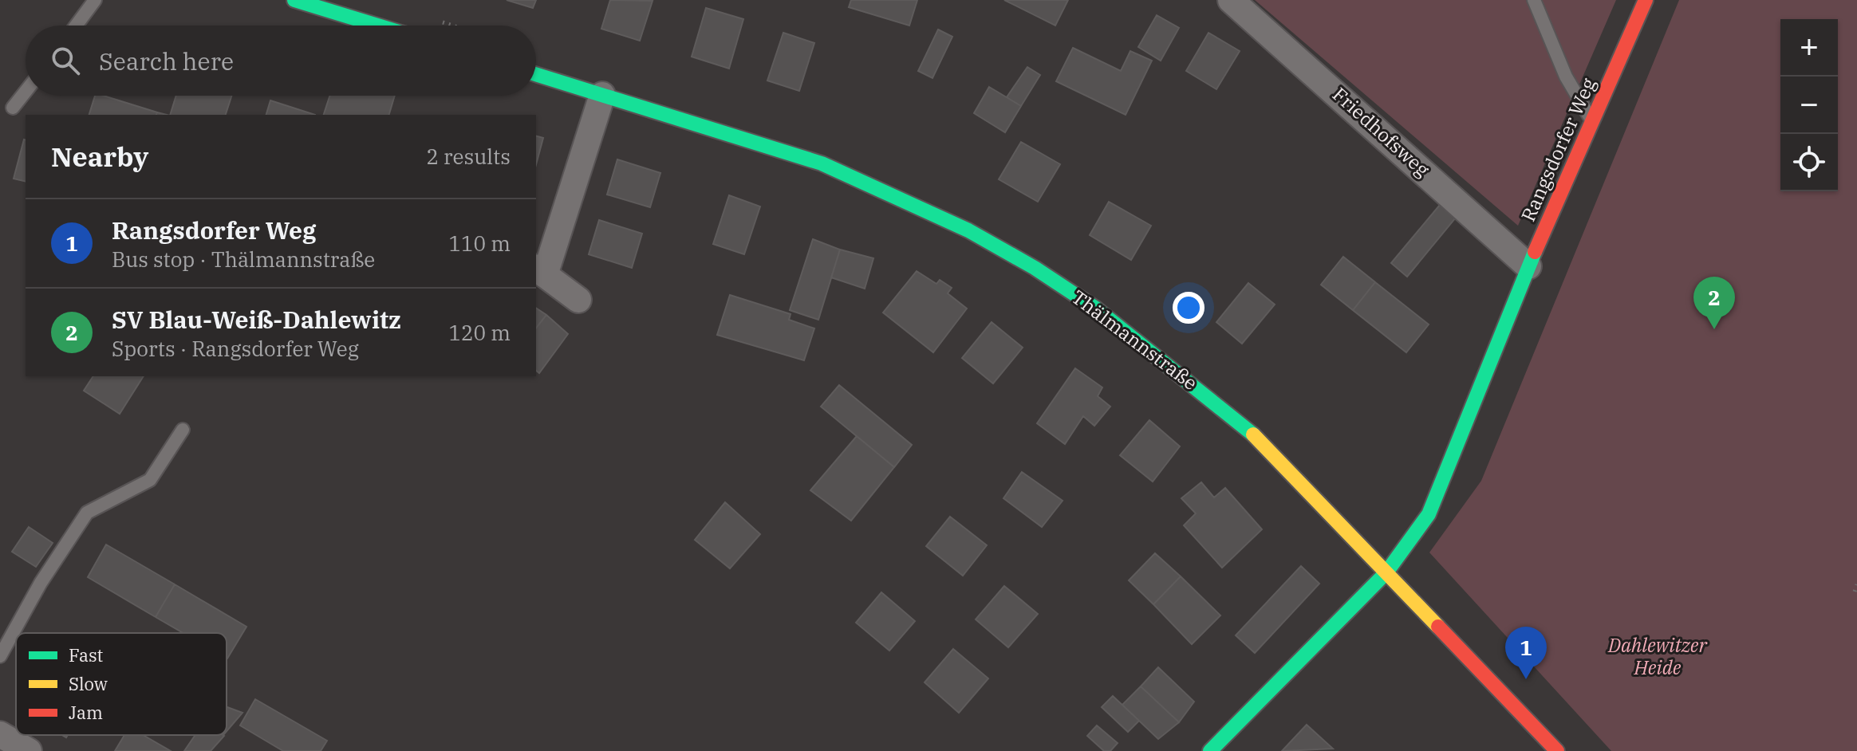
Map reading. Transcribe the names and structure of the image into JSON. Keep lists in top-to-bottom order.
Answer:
{
  "streets": {
    "main road": ["Rangsdorfer Weg", "Thälmannstraße"],
    "street": ["Friedhofsweg"]
  },
  "crossings": [
    ["Friedhofsweg", "Rangsdorfer Weg"],
    ["Rangsdorfer Weg", "Thälmannstraße"]
  ],
  "parks": ["Dahlewitzer Heide"],
  "legend": ["Fast", "Slow", "Jam"],
  "page": {
    "map_buttons": ["+", "−"],
    "search": "Search here",
    "heading": ["Nearby", "2 results"],
    "list": [
      {
        "mark": "1",
        "name": "Rangsdorfer Weg",
        "note": "Bus stop · Thälmannstraße",
        "value": "110 m"
      },
      {
        "mark": "2",
        "name": "SV Blau-Weiß-Dahlewitz",
        "note": "Sports · Rangsdorfer Weg",
        "value": "120 m"
      }
    ],
    "pins": ["2", "1"]
  }
}
